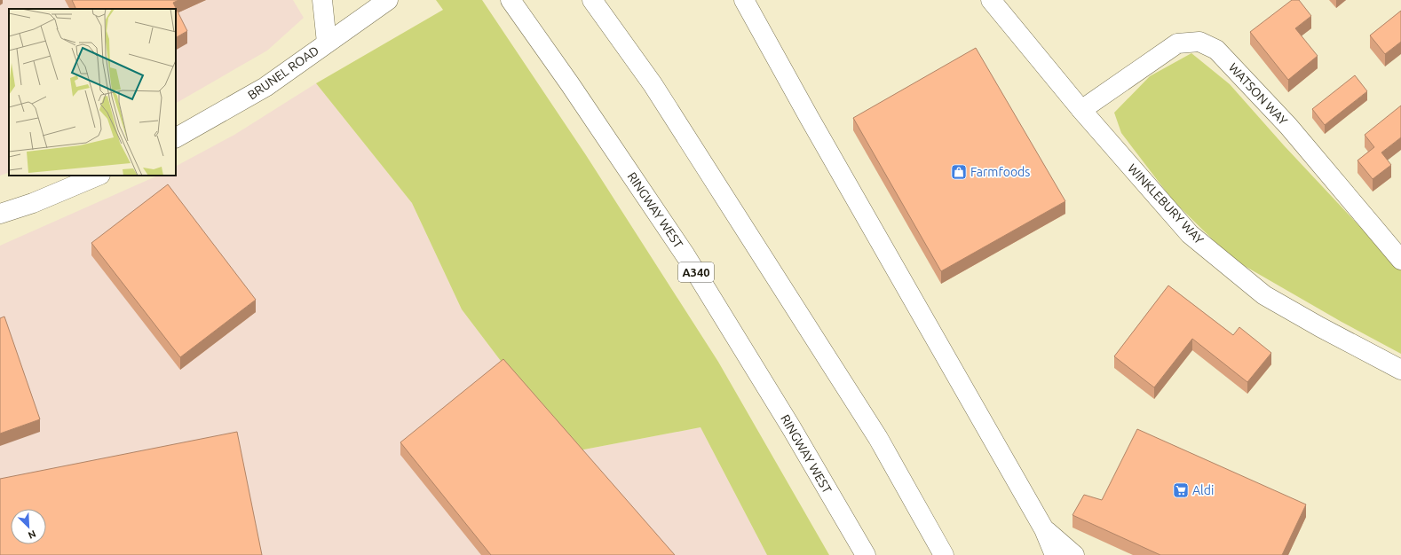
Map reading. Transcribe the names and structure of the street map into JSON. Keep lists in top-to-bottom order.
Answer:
{
  "streets": {
    "street": [
      "BRUNEL ROAD",
      "WATSON WAY",
      "WINKLEBURY WAY",
      "RINGWAY WEST",
      "A340"
    ]
  },
  "crossings": [
    ["WATSON WAY", "WINKLEBURY WAY"]
  ],
  "places": {
    "shop": ["Farmfoods"],
    "supermarket": ["Aldi"]
  },
  "north": "bottom right"
}
